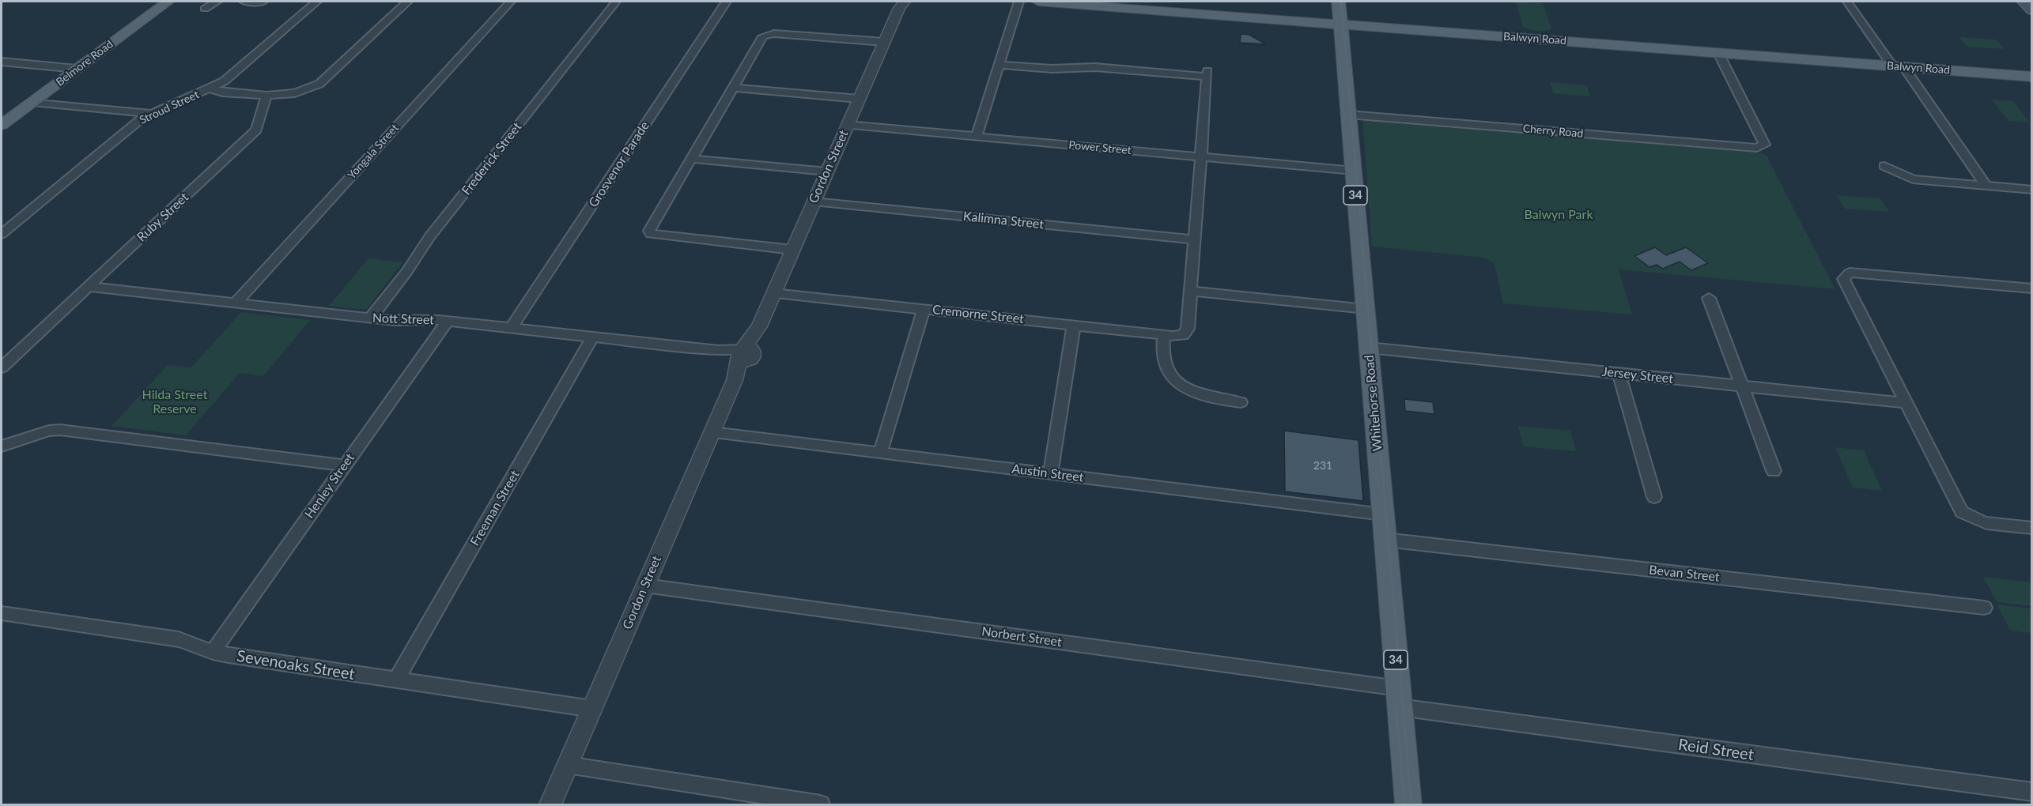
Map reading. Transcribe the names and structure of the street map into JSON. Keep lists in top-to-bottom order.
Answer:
{
  "streets": {
    "main road": [
      "Balwyn Road",
      "Belmore Road",
      "34",
      "Whitehorse Road"
    ],
    "street": [
      "Stroud Street",
      "Cherry Road",
      "Power Street",
      "Yongala Street",
      "Frederick Street",
      "Grosvenor Parade",
      "Gordon Street",
      "Ruby Street",
      "Kalimna Street",
      "Cremorne Street",
      "Nott Street",
      "Jersey Street",
      "Austin Street",
      "Henley Street",
      "Freeman Street",
      "Bevan Street",
      "Norbert Street",
      "Sevenoaks Street",
      "Reid Street"
    ]
  },
  "crossings": [
    ["Balwyn Road", "Cherry Road"],
    ["Balwyn Road", "Whitehorse Road"],
    ["Cherry Road", "Whitehorse Road"],
    ["Power Street", "Gordon Street"],
    ["Power Street", "Whitehorse Road"],
    ["Yongala Street", "Nott Street"],
    ["Frederick Street", "Nott Street"],
    ["Grosvenor Parade", "Nott Street"],
    ["Gordon Street", "Kalimna Street"],
    ["Gordon Street", "Cremorne Street"],
    ["Gordon Street", "Nott Street"],
    ["Gordon Street", "Austin Street"],
    ["Gordon Street", "Norbert Street"],
    ["Gordon Street", "Sevenoaks Street"],
    ["Ruby Street", "Nott Street"],
    ["Nott Street", "Henley Street"],
    ["Nott Street", "Freeman Street"],
    ["Jersey Street", "Whitehorse Road"],
    ["Whitehorse Road", "Austin Street"],
    ["Whitehorse Road", "Bevan Street"],
    ["Whitehorse Road", "Norbert Street"],
    ["Whitehorse Road", "Reid Street"],
    ["Henley Street", "Sevenoaks Street"],
    ["Freeman Street", "Sevenoaks Street"],
    ["Norbert Street", "Reid Street"]
  ],
  "parks": ["Balwyn Park", "Hilda Street Reserve"],
  "house_numbers": ["231"]
}
